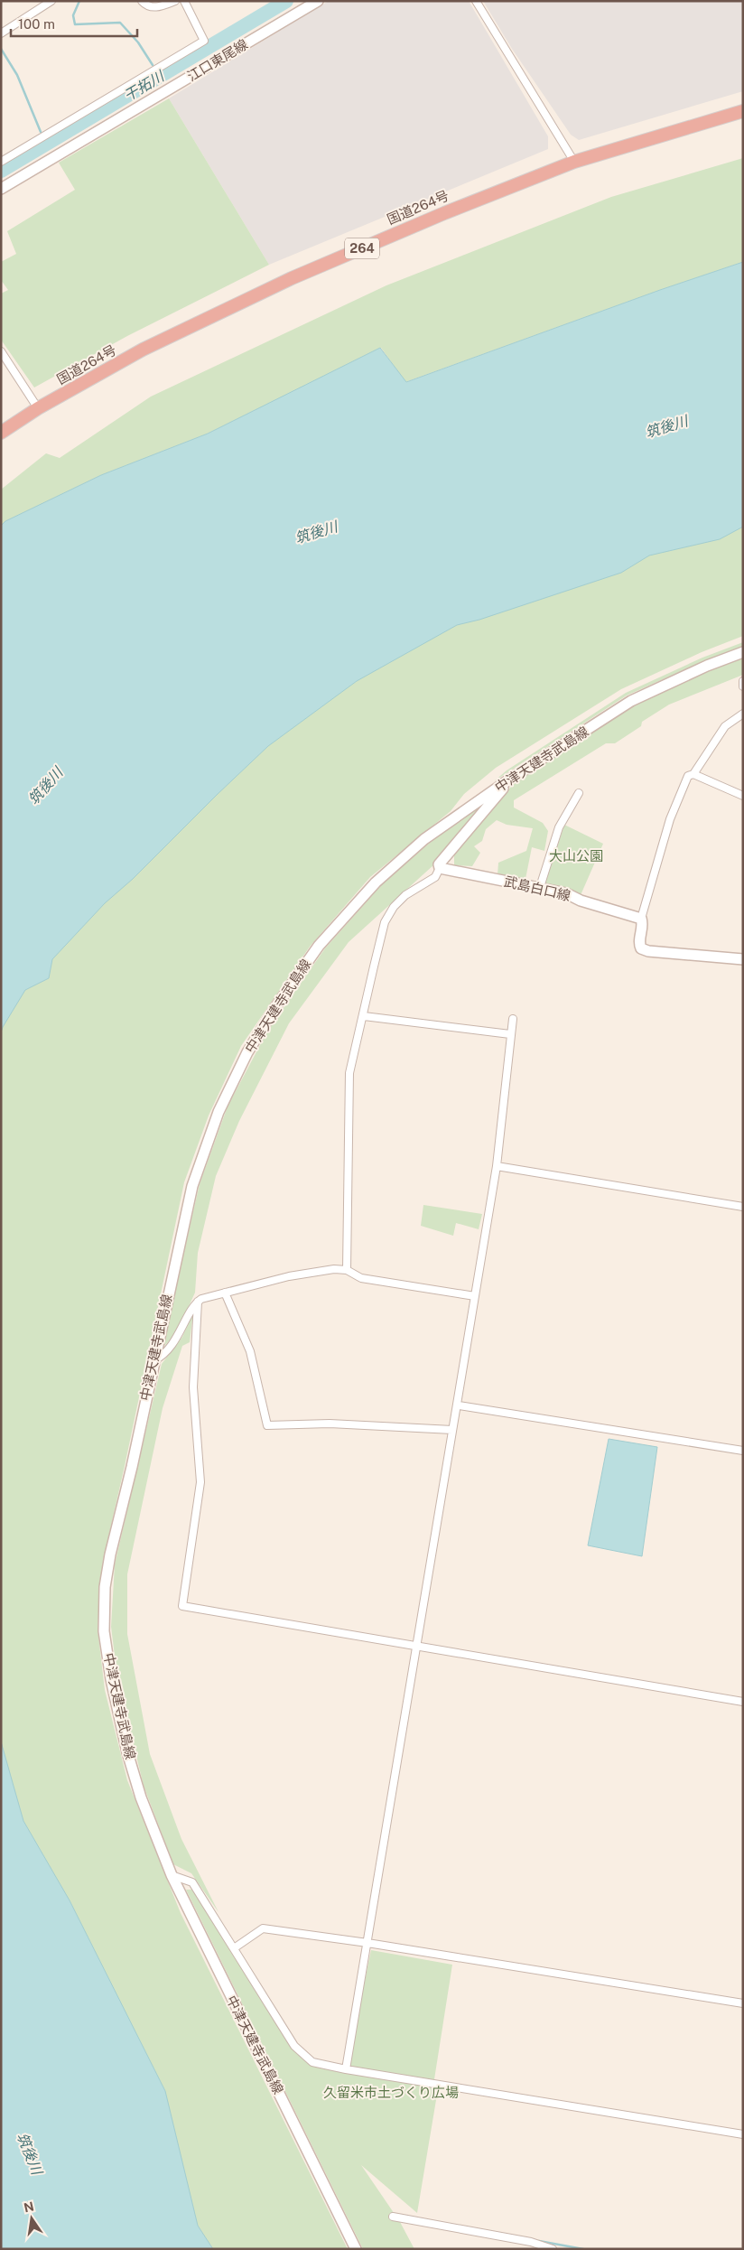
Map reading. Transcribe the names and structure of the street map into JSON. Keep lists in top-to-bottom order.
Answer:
{
  "streets": {
    "highway": ["国道264号", "264"],
    "main road": ["江口東尾線", "中津天建寺武島線", "武島白口線"]
  },
  "water": ["干拓川", "筑後川"],
  "parks": ["大山公園", "久留米市土づくり広場"],
  "scale_bar": "100 m",
  "north": "top"
}
